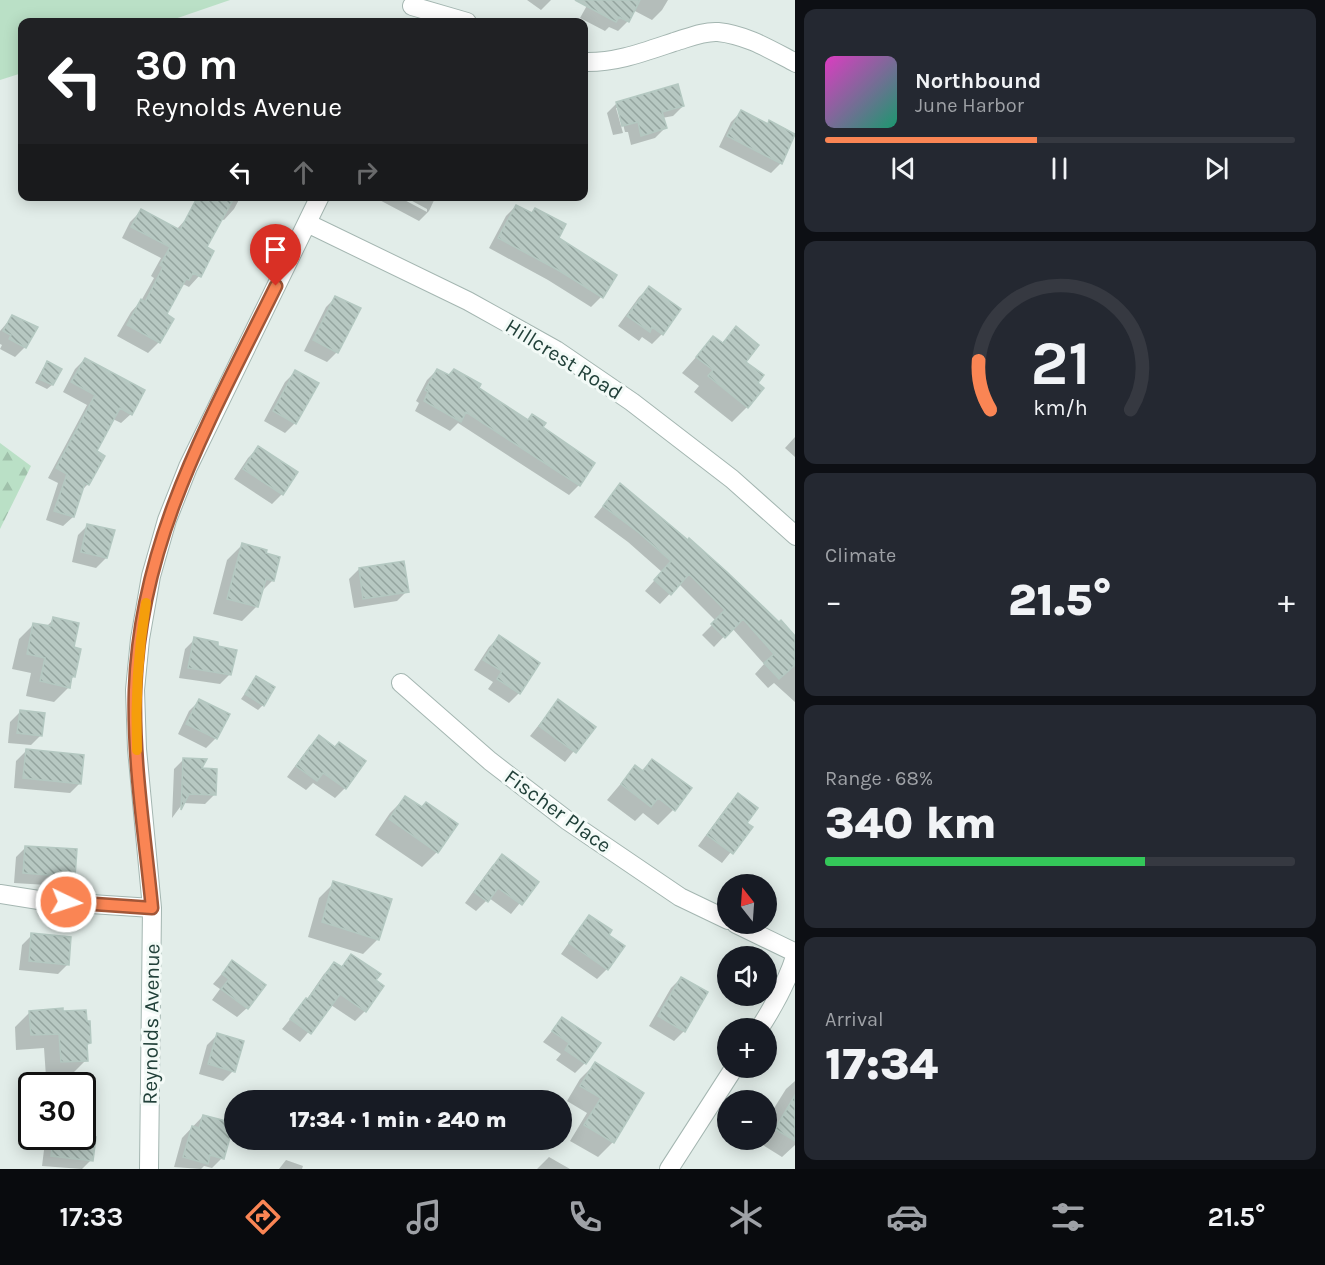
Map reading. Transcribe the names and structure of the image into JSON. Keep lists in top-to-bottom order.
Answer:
{
  "streets": {
    "street": ["Hillcrest Road", "Fischer Place", "Reynolds Avenue"]
  },
  "crossings": [
    ["Hillcrest Road", "Reynolds Avenue"]
  ],
  "north": "top",
  "page": {
    "turn": ["30 m", "Reynolds Avenue"],
    "song": ["Northbound", "June Harbor"],
    "tile": [
      "Climate",
      ["Range · 68%", "340 km"],
      ["Arrival", "17:34"]
    ],
    "heat": ["−", "21.5°", "+"],
    "map_buttons": ["+", "−"],
    "limit": "30",
    "trip": "17:34 · 1 min · 240 m",
    "tabs": ["17:33", "21.5°"],
    "gauge": ["21", "km/h"]
  }
}
